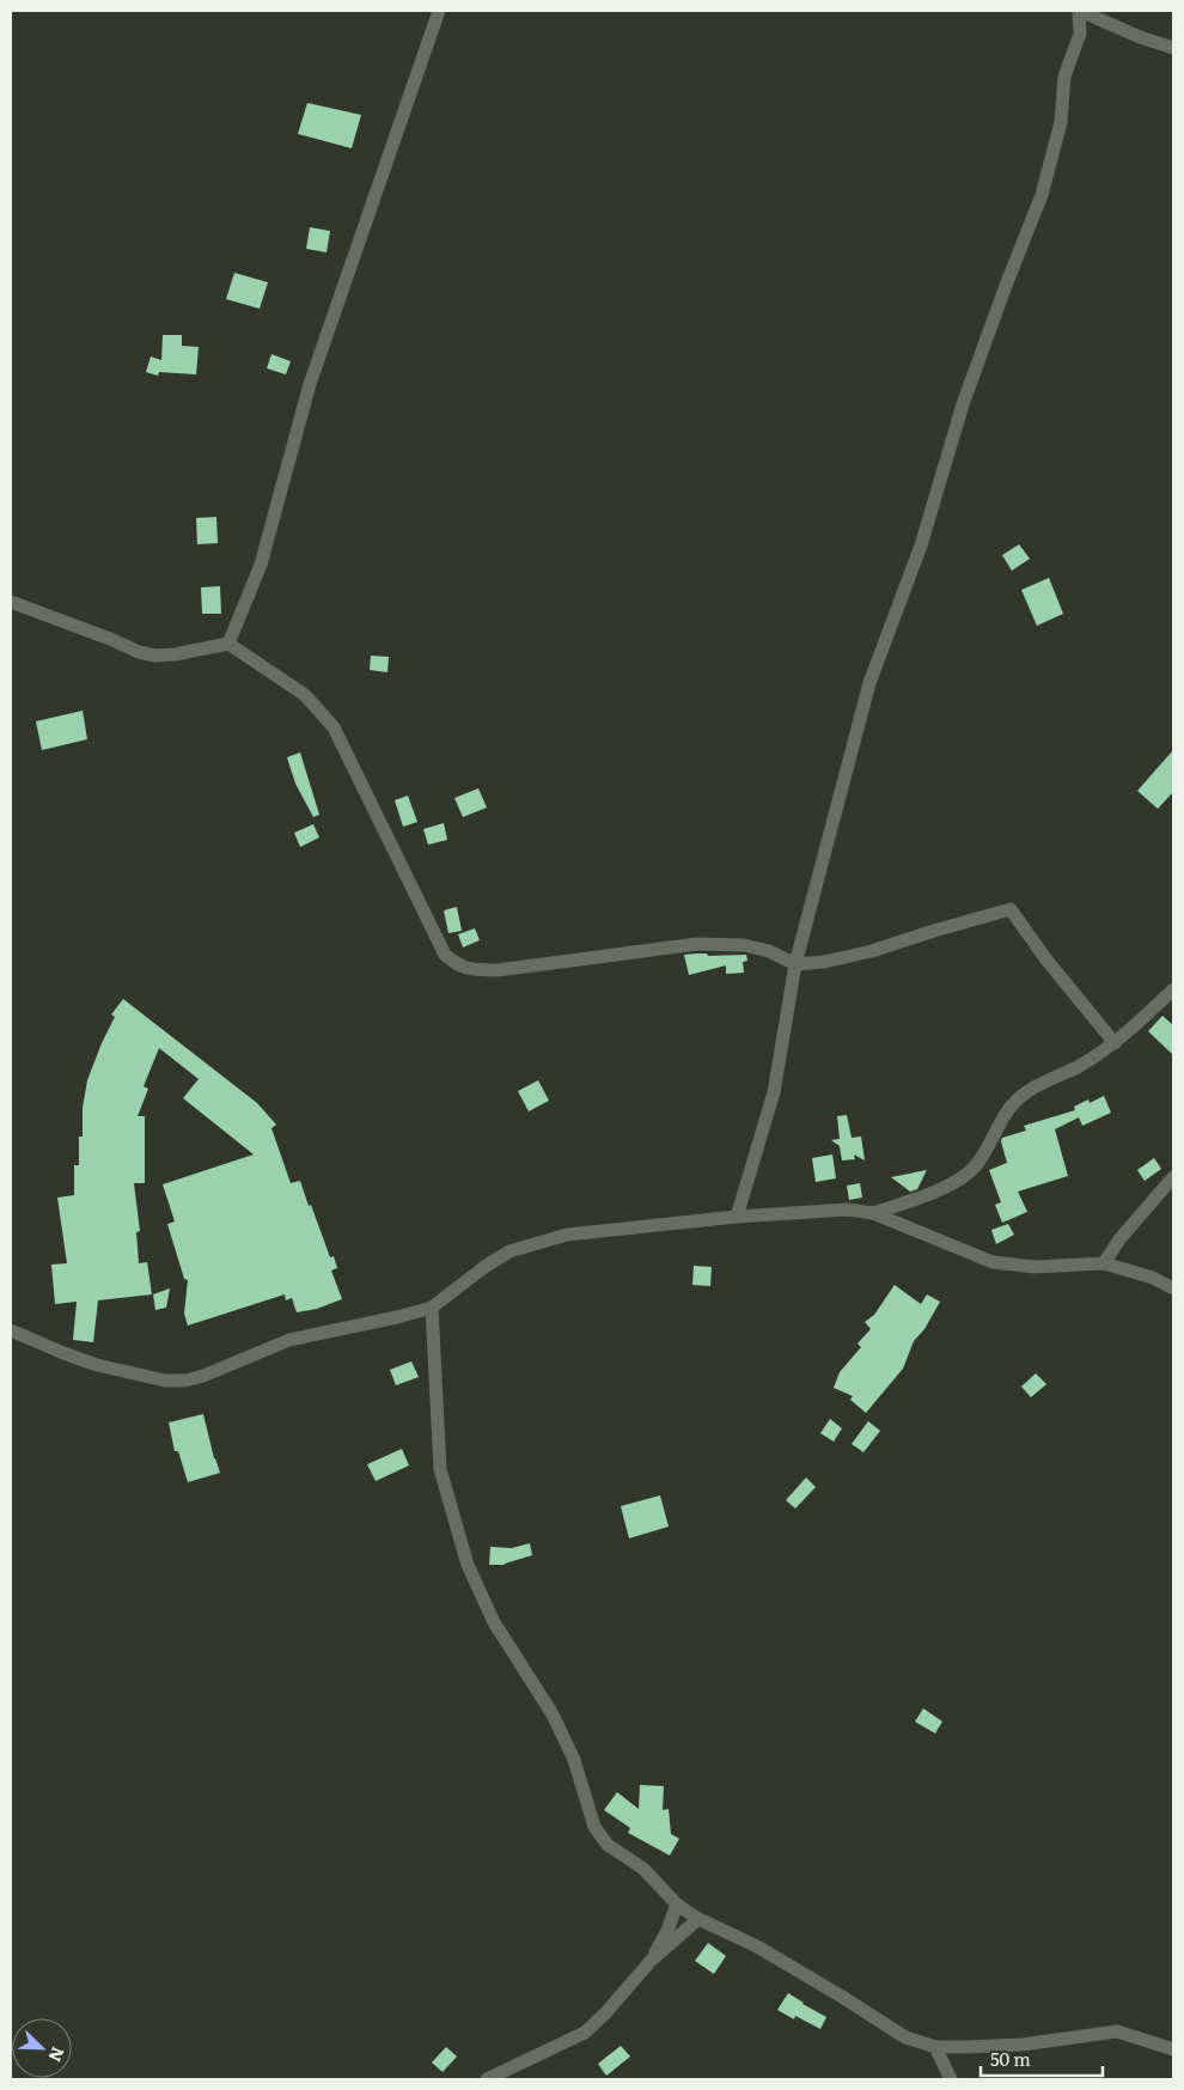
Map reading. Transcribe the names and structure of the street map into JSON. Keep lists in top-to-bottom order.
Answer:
{
  "scale_bar": "50 m",
  "north": "bottom right"
}
